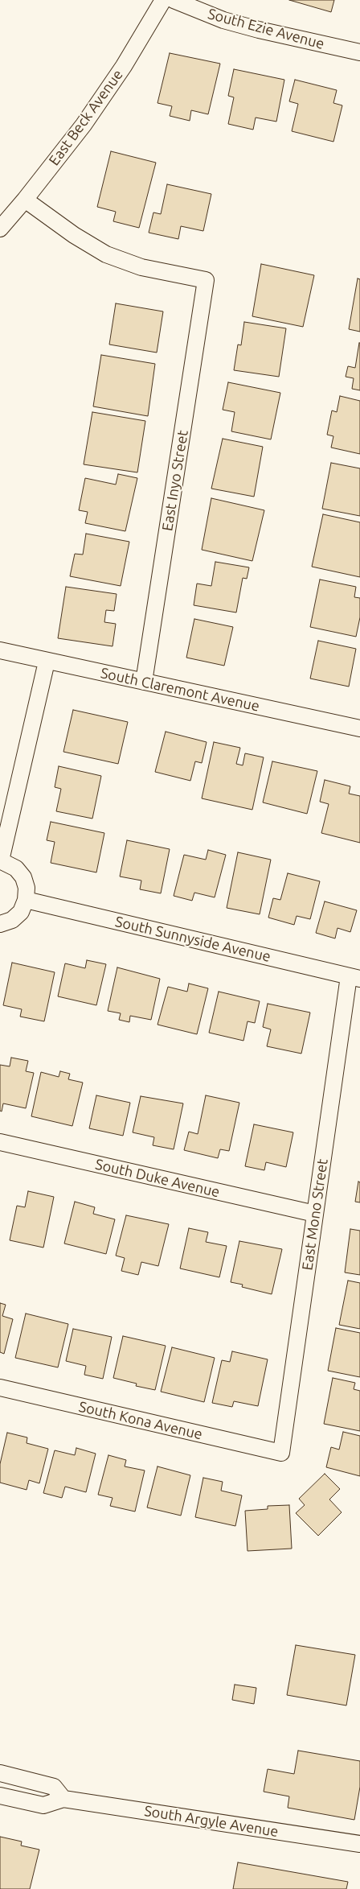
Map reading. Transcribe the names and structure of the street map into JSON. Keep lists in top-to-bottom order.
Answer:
{
  "streets": {
    "street": [
      "South Ezie Avenue",
      "East Beck Avenue",
      "East Inyo Street",
      "South Claremont Avenue",
      "South Sunnyside Avenue",
      "South Duke Avenue",
      "East Mono Street",
      "South Kona Avenue",
      "South Argyle Avenue"
    ]
  },
  "crossings": [
    ["East Beck Avenue", "East Inyo Street"],
    ["East Inyo Street", "South Claremont Avenue"],
    ["South Sunnyside Avenue", "East Mono Street"],
    ["South Duke Avenue", "East Mono Street"],
    ["East Mono Street", "South Kona Avenue"]
  ]
}
